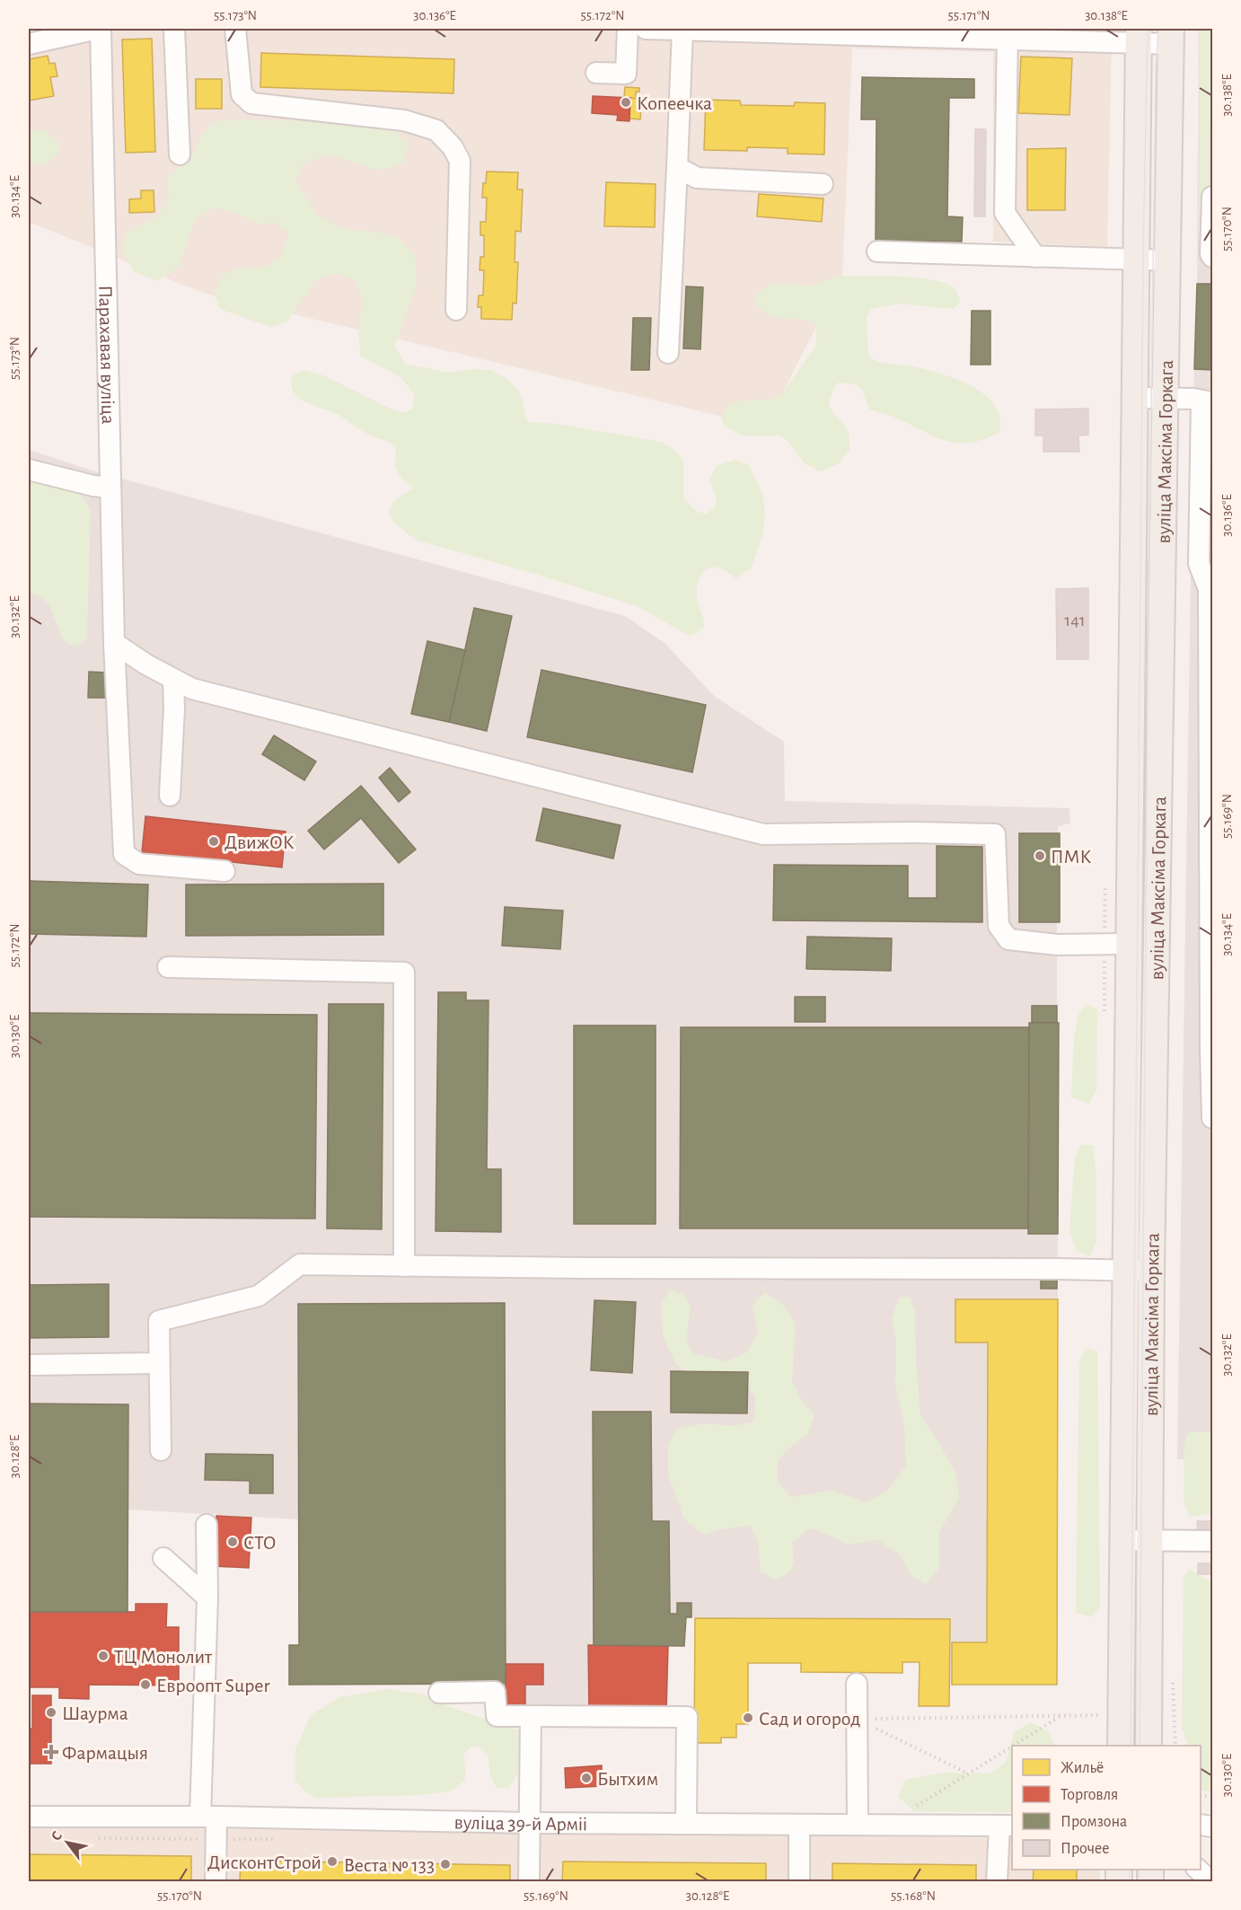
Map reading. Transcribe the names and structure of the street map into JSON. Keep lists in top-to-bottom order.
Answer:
{
  "streets": {
    "main road": ["вуліца Максіма Горкага"],
    "street": ["Парахавая вуліца", "вуліца 39-й Арміі"]
  },
  "places": {
    "other": [
      "Копеечка",
      "ДвижОК",
      "ПМК",
      "СТО",
      "ТЦ Монолит",
      "Евроопт Super",
      "Шаурма",
      "Сад и огород",
      "Бытхим",
      "ДисконтСтрой",
      "Веста № 133"
    ],
    "health": ["Фармацыя"]
  },
  "house_numbers": ["141"],
  "legend": [
    "Жильё",
    "Торговля",
    "Промзона",
    "Прочее"
  ],
  "north": "top left",
  "coordinates": [
    "55.173°N",
    "30.136°E",
    "55.172°N",
    "55.171°N",
    "30.138°E",
    "30.134°E",
    "55.170°N",
    "30.132°E",
    "55.169°N",
    "30.130°E",
    "30.128°E",
    "55.168°N"
  ]
}
